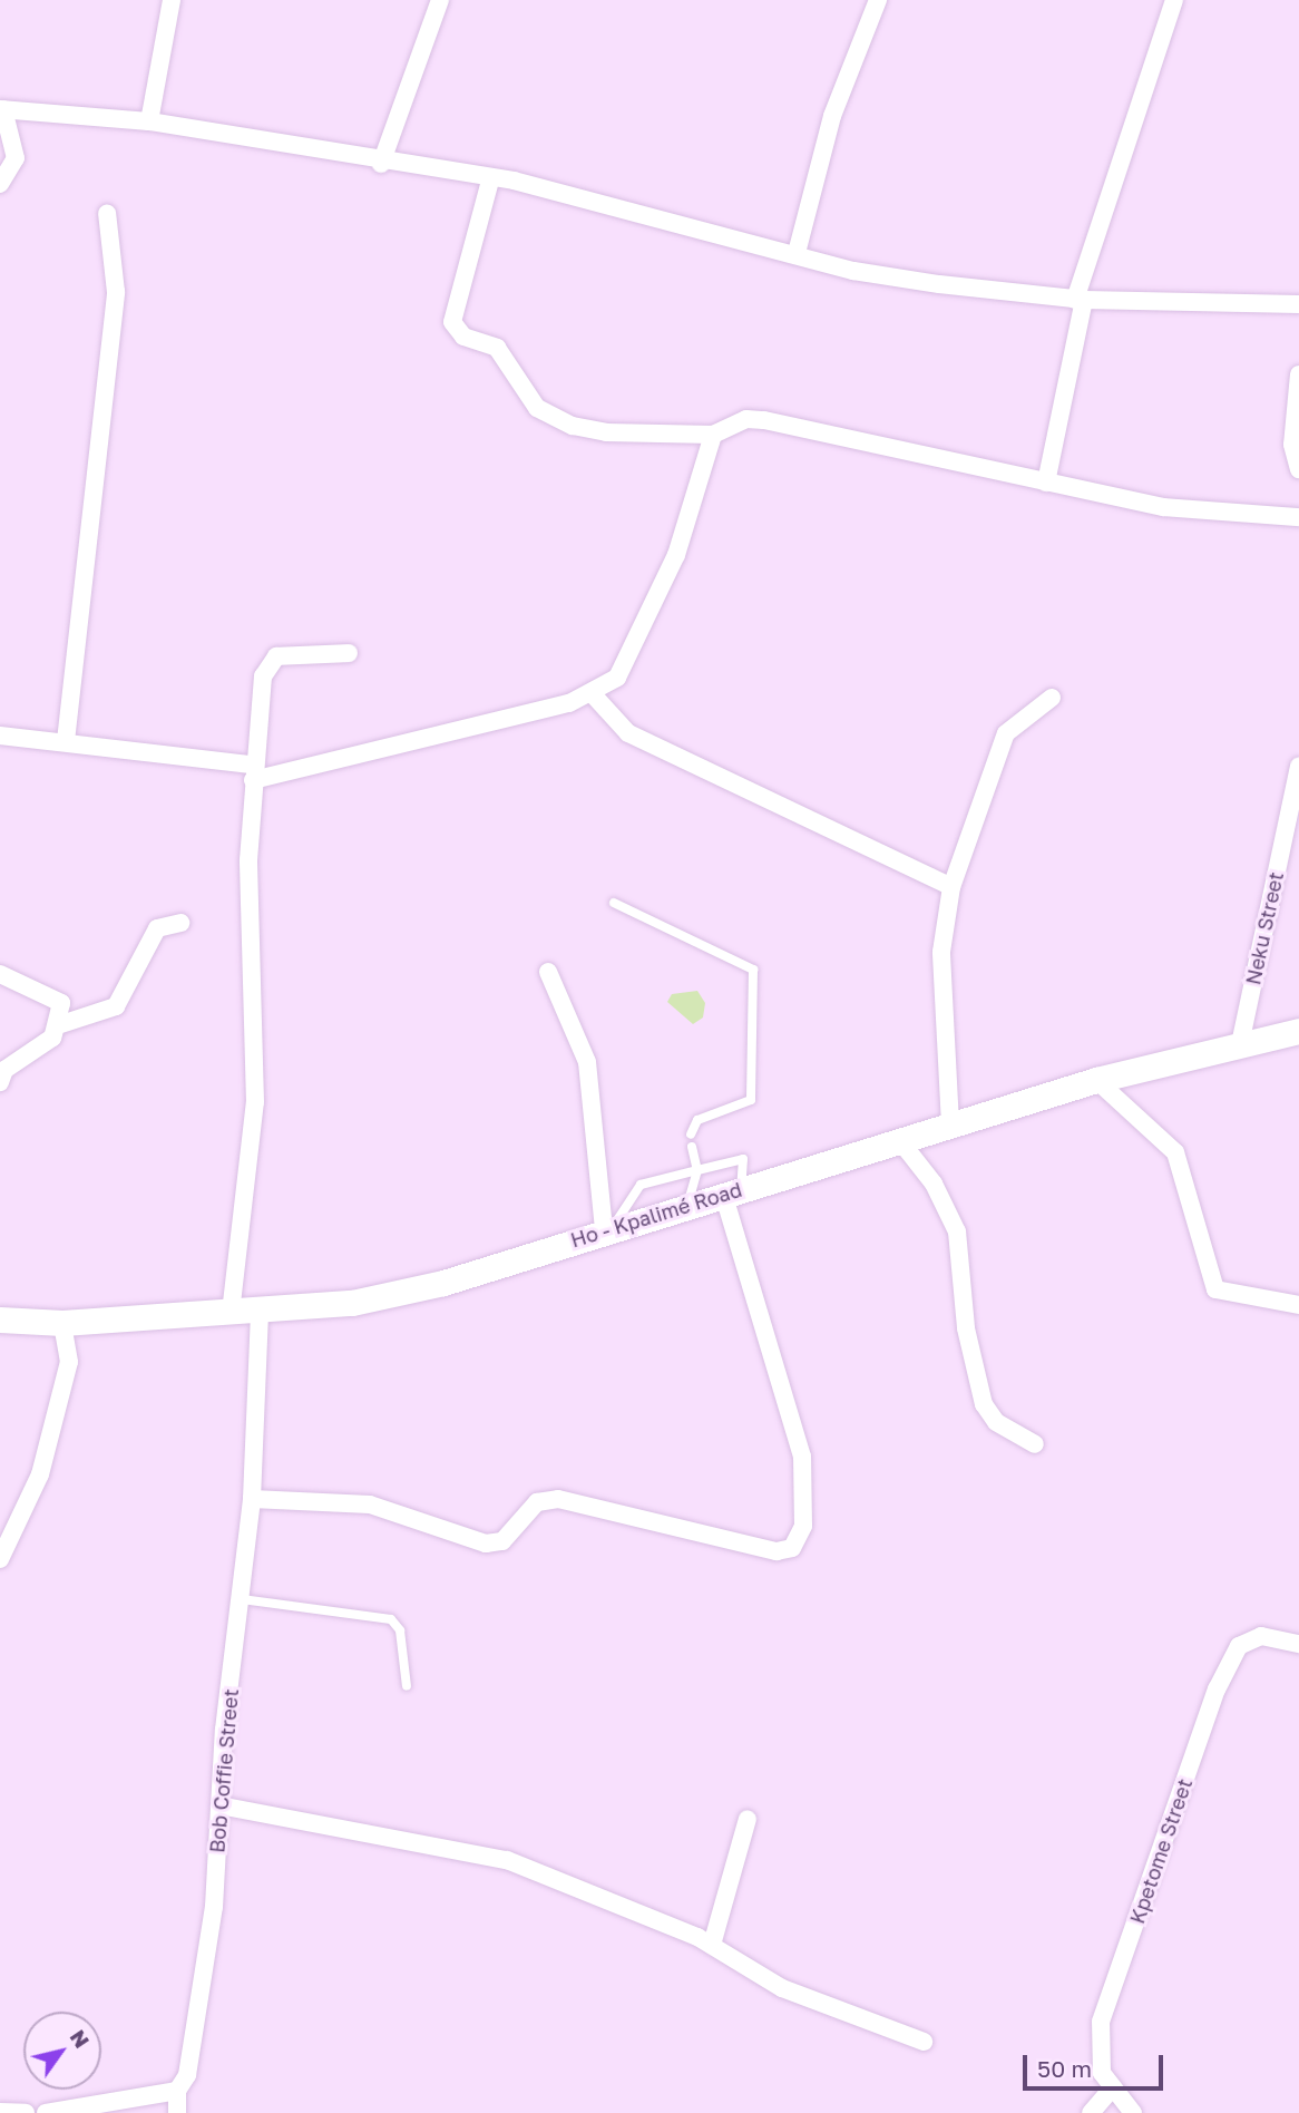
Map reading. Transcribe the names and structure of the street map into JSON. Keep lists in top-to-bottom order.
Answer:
{
  "streets": {
    "main road": ["Ho - Kpalimé Road"],
    "street": ["Neku Street", "Bob Coffie Street", "Kpetome Street"]
  },
  "crossings": [
    ["Neku Street", "Ho - Kpalimé Road"],
    ["Ho - Kpalimé Road", "Bob Coffie Street"]
  ],
  "scale_bar": "50 m",
  "north": "top right"
}
